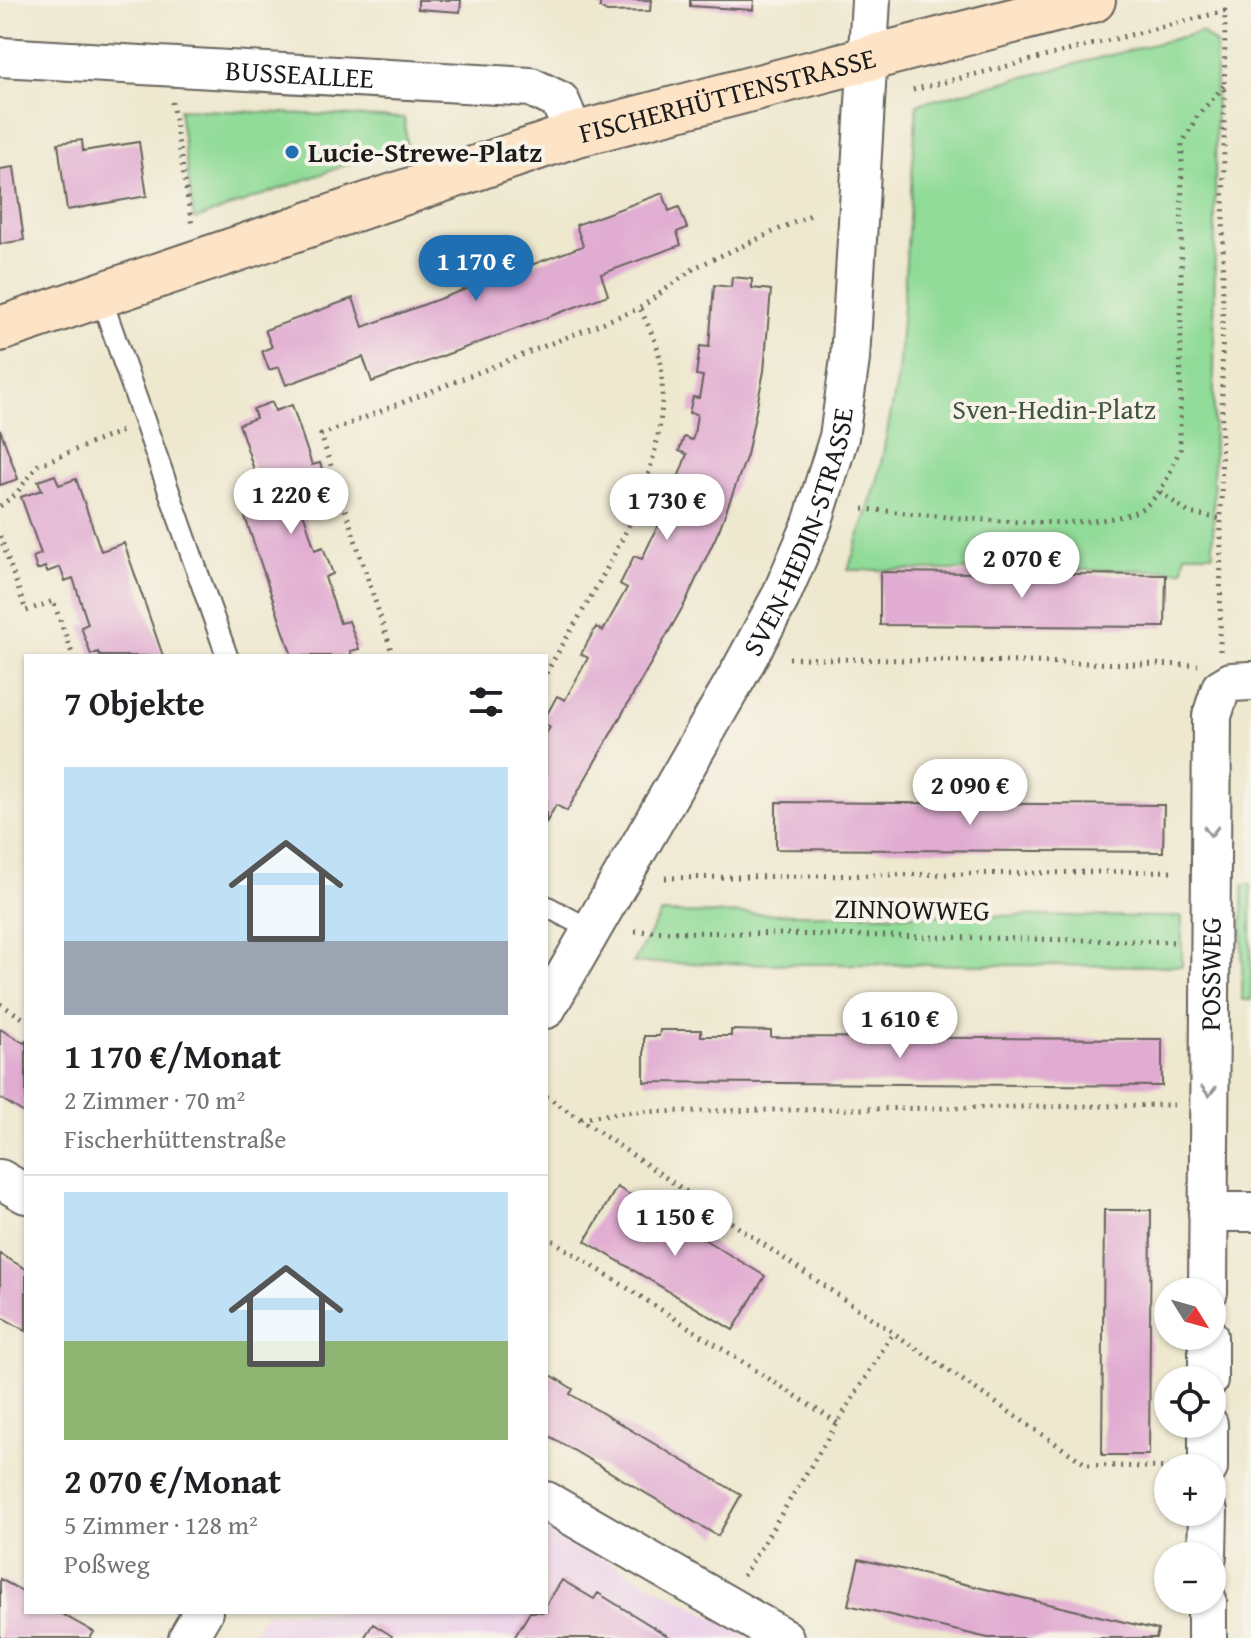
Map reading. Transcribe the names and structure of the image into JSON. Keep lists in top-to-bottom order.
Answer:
{
  "streets": {
    "street": [
      "BUSSEALLEE",
      "FISCHERHÜTTENSTRASSE",
      "SVEN-HEDIN-STRASSE",
      "POSSWEG"
    ],
    "path": ["ZINNOWWEG"]
  },
  "crossings": [
    ["BUSSEALLEE", "FISCHERHÜTTENSTRASSE"],
    ["FISCHERHÜTTENSTRASSE", "SVEN-HEDIN-STRASSE"]
  ],
  "one_way": ["POSSWEG"],
  "parks": ["Sven-Hedin-Platz"],
  "places": ["Lucie-Strewe-Platz"],
  "north": "bottom right",
  "page": {
    "price": [
      "1 170 €",
      "1 220 €",
      "1 730 €",
      "2 070 €",
      "2 090 €",
      "1 610 €",
      "1 150 €"
    ],
    "heading": "7 Objekte",
    "list": [
      {
        "name": "1 170 €/Monat",
        "note": "2 Zimmer · 70 m² · Fischerhüttenstraße"
      },
      {
        "name": "2 070 €/Monat",
        "note": "5 Zimmer · 128 m² · Poßweg"
      }
    ],
    "map_buttons": ["+", "−"]
  }
}
